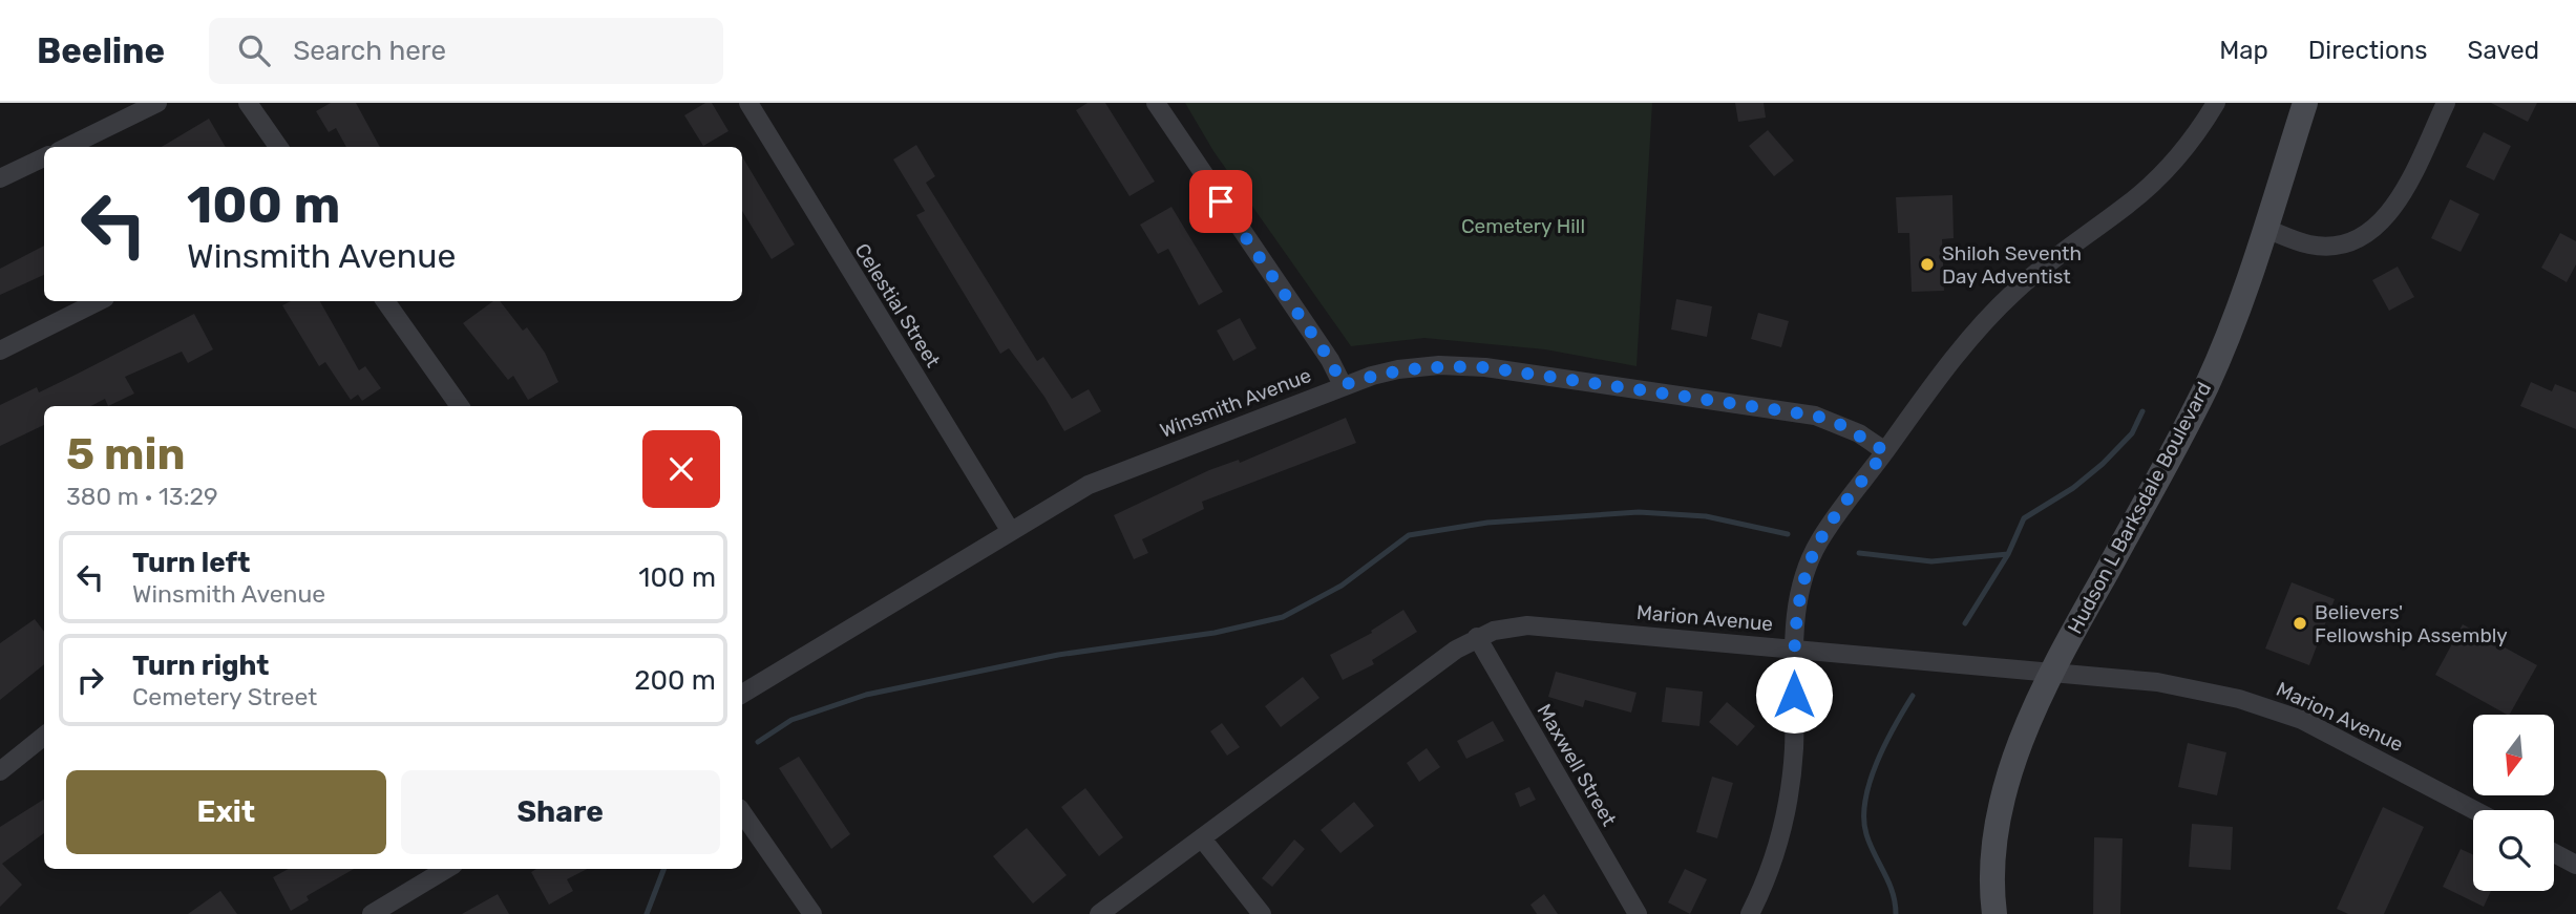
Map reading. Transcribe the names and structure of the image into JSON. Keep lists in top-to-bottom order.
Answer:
{
  "streets": {
    "street": [
      "Celestial Street",
      "Winsmith Avenue",
      "Hudson L Barksdale Boulevard",
      "Marion Avenue",
      "Maxwell Street"
    ]
  },
  "crossings": [
    ["Celestial Street", "Winsmith Avenue"],
    ["Hudson L Barksdale Boulevard", "Marion Avenue"],
    ["Marion Avenue", "Maxwell Street"]
  ],
  "parks": ["Cemetery Hill"],
  "places": ["Shiloh Seventh Day Adventist", "Believers' Fellowship Assembly"],
  "north": "bottom",
  "page": {
    "header": "Beeline",
    "search": "Search here",
    "nav": ["Map", "Directions", "Saved"],
    "turn": ["100 m", "Winsmith Avenue"],
    "heading": ["5 min", "380 m · 13:29"],
    "list": [
      {
        "name": "Turn left",
        "note": "Winsmith Avenue",
        "value": "100 m"
      },
      {
        "name": "Turn right",
        "note": "Cemetery Street",
        "value": "200 m"
      }
    ],
    "buttons": ["Exit", "Share"]
  }
}
